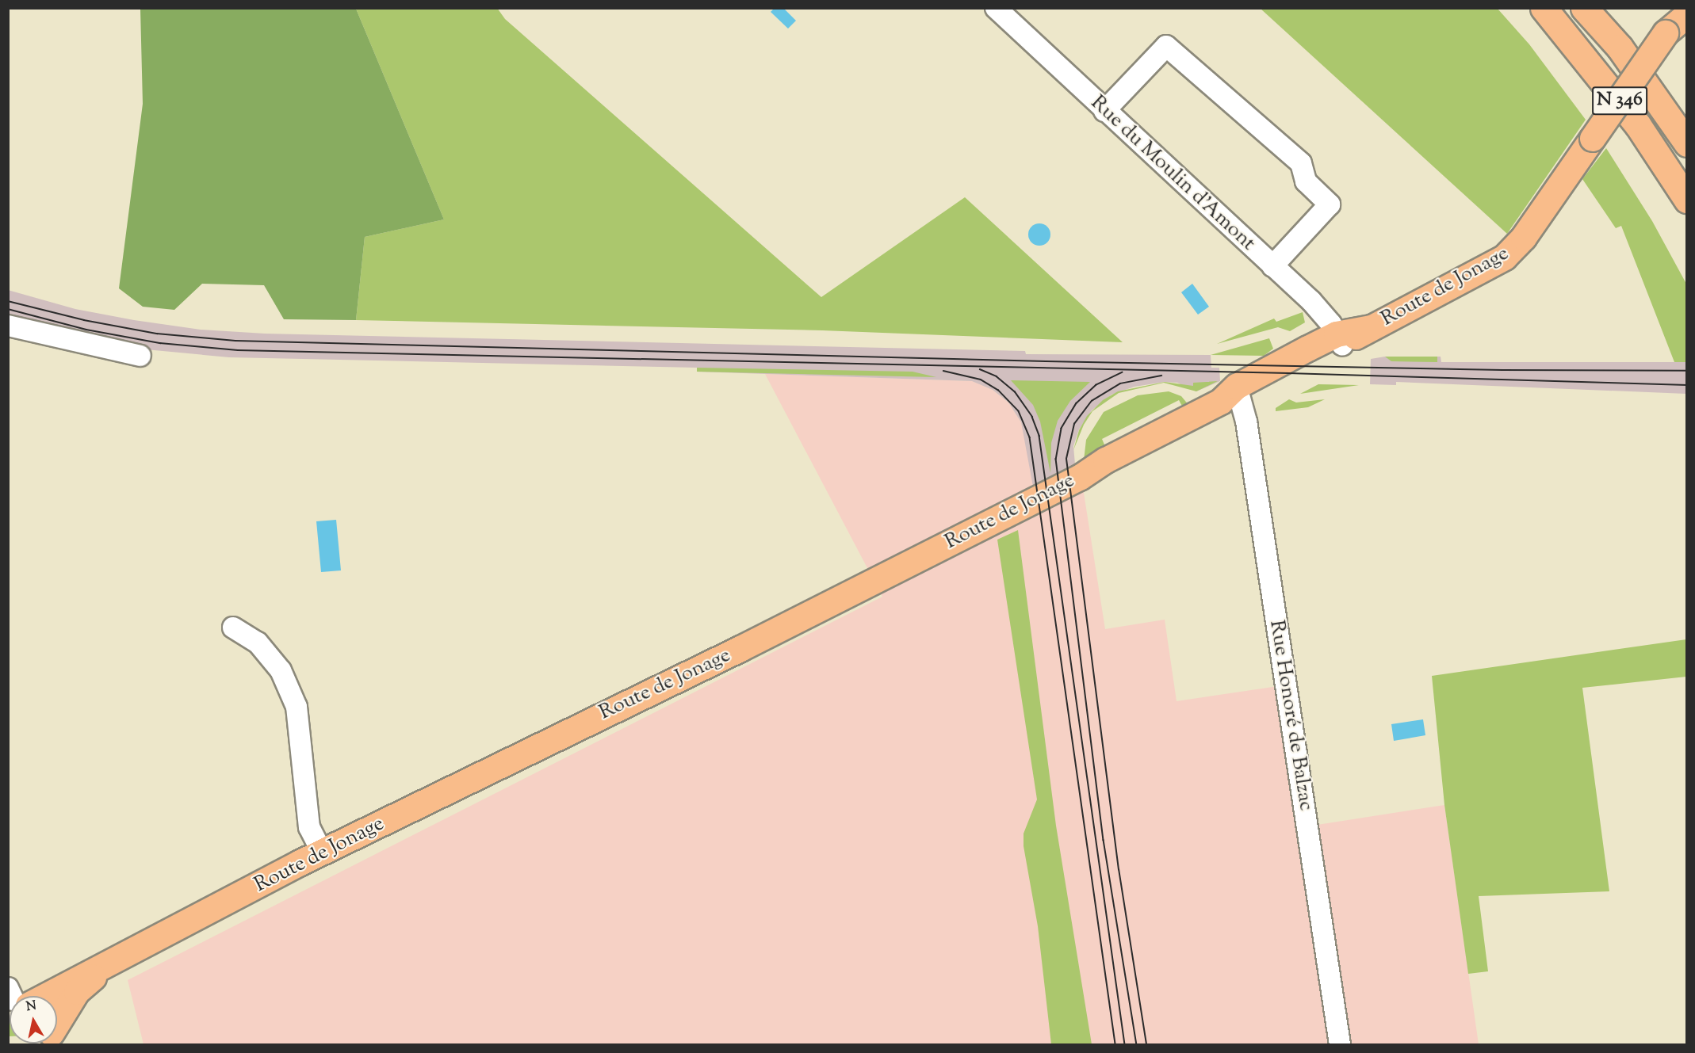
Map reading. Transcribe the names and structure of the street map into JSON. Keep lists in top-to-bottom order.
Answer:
{
  "streets": {
    "highway": ["N 346"],
    "main road": ["Route de Jonage"],
    "street": ["Rue du Moulin d'Amont", "Rue Honoré de Balzac"]
  },
  "crossings": [
    ["Rue du Moulin d'Amont", "Route de Jonage"],
    ["Route de Jonage", "Rue Honoré de Balzac"]
  ],
  "north": "top"
}
